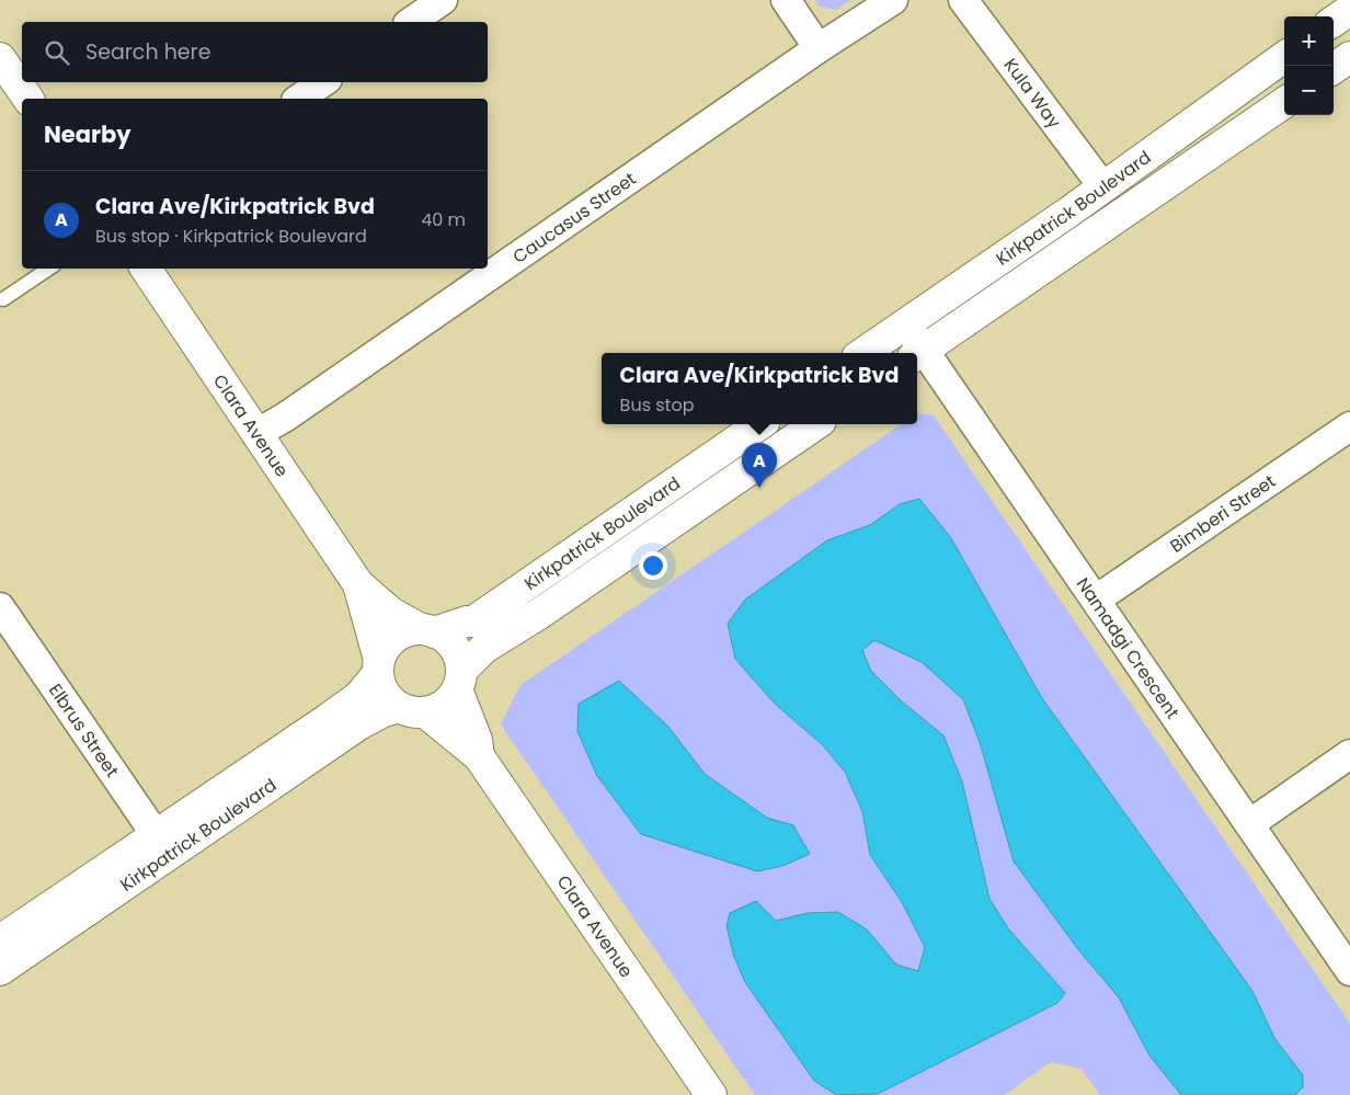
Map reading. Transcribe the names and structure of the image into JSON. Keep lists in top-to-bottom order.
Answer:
{
  "streets": {
    "street": [
      "Kula Way",
      "Kirkpatrick Boulevard",
      "Caucasus Street",
      "Clara Avenue",
      "Bimberi Street",
      "Namadgi Crescent",
      "Elbrus Street"
    ]
  },
  "crossings": [
    ["Kula Way", "Kirkpatrick Boulevard"],
    ["Kirkpatrick Boulevard", "Clara Avenue"],
    ["Kirkpatrick Boulevard", "Namadgi Crescent"],
    ["Kirkpatrick Boulevard", "Elbrus Street"],
    ["Caucasus Street", "Clara Avenue"],
    ["Bimberi Street", "Namadgi Crescent"]
  ],
  "page": {
    "map_buttons": ["+", "−"],
    "search": "Search here",
    "heading": "Nearby",
    "list": [
      {
        "mark": "A",
        "name": "Clara Ave/Kirkpatrick Bvd",
        "note": "Bus stop · Kirkpatrick Boulevard",
        "value": "40 m"
      }
    ],
    "popup": ["Clara Ave/Kirkpatrick Bvd", "Bus stop"],
    "pins": "A"
  }
}
